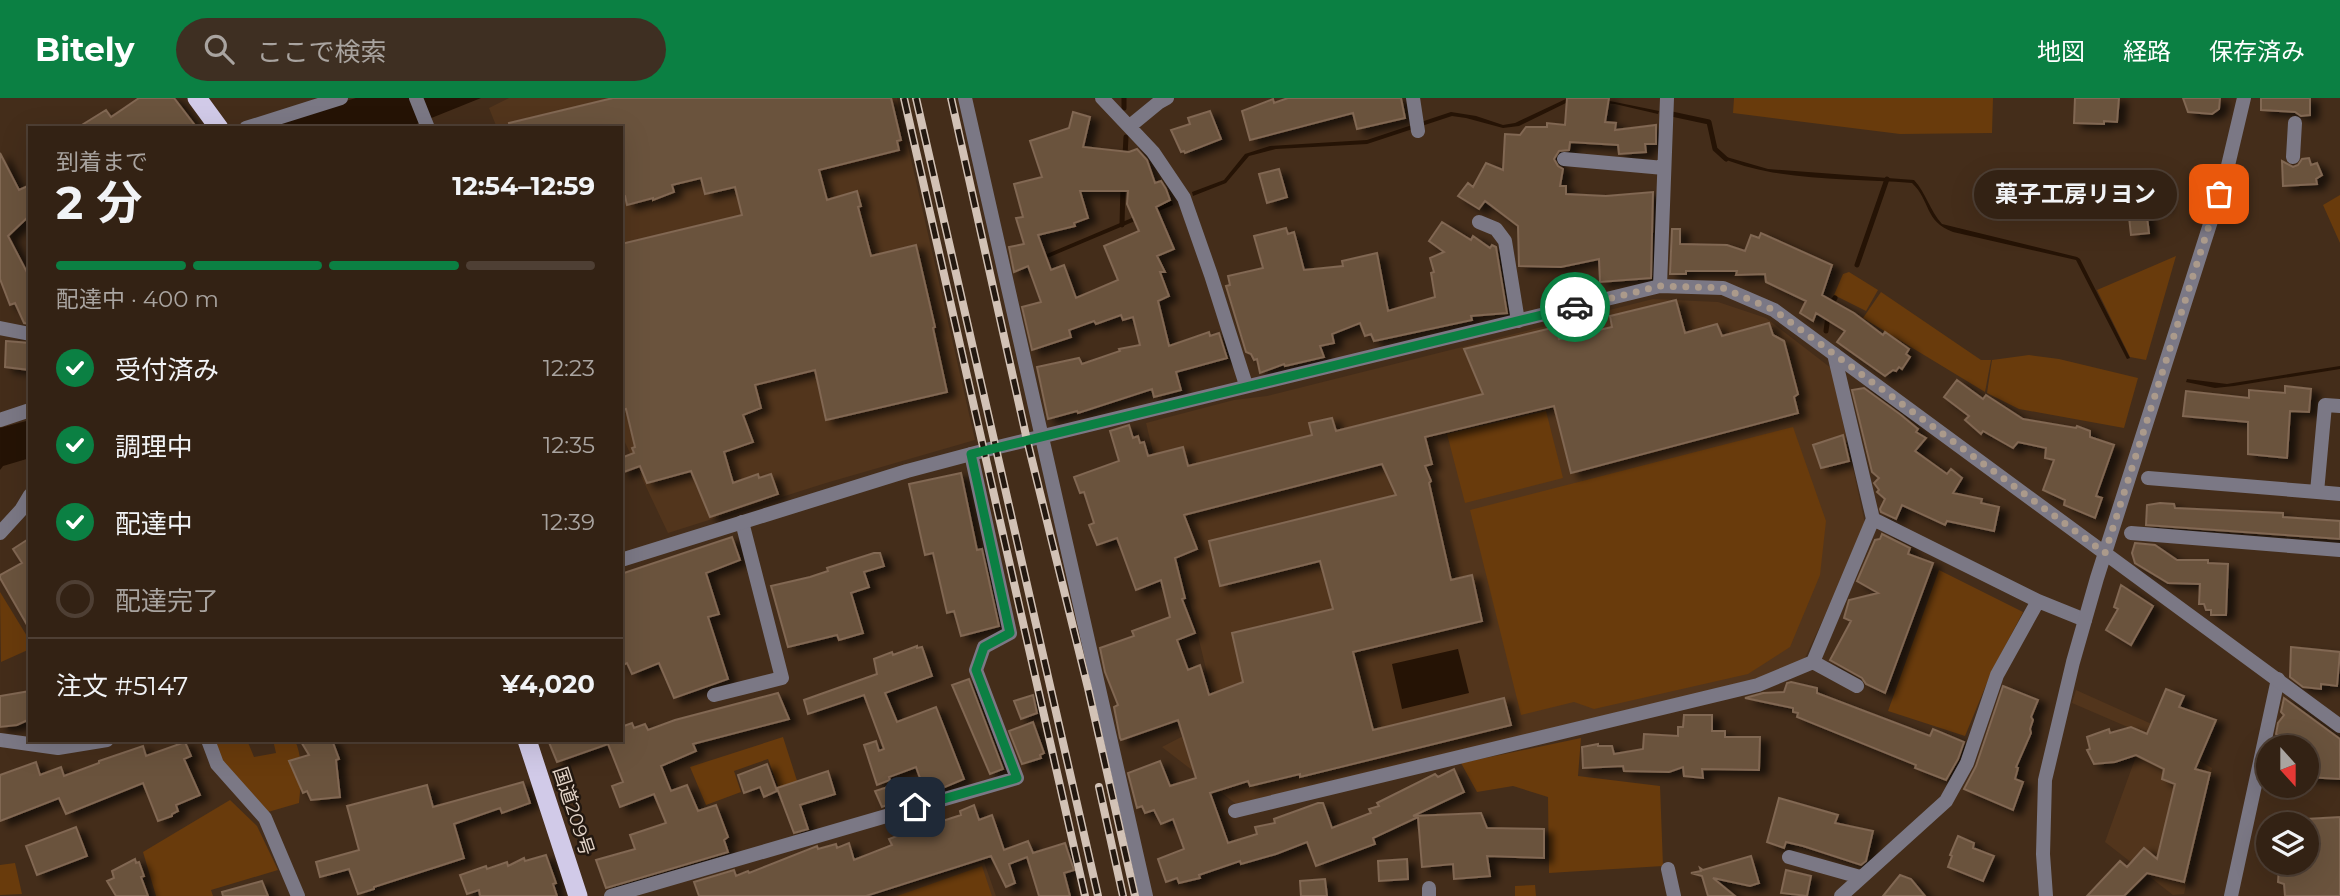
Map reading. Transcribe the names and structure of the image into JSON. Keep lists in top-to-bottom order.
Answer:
{
  "streets": {
    "highway": ["国道209号"]
  },
  "places": ["菓子工房リヨン"],
  "north": "bottom",
  "page": {
    "header": "Bitely",
    "search": "ここで検索",
    "nav": ["地図", "経路", "保存済み"],
    "heading": ["2 分", "到着まで", "12:54–12:59"],
    "panel": ["注文 #5147", "¥4,020"],
    "bubble": "菓子工房リヨン",
    "bar": "配達中 · 400 m",
    "list": [
      ["受付済み", "12:23"],
      ["調理中", "12:35"],
      ["配達中", "12:39"],
      "配達完了"
    ]
  }
}
